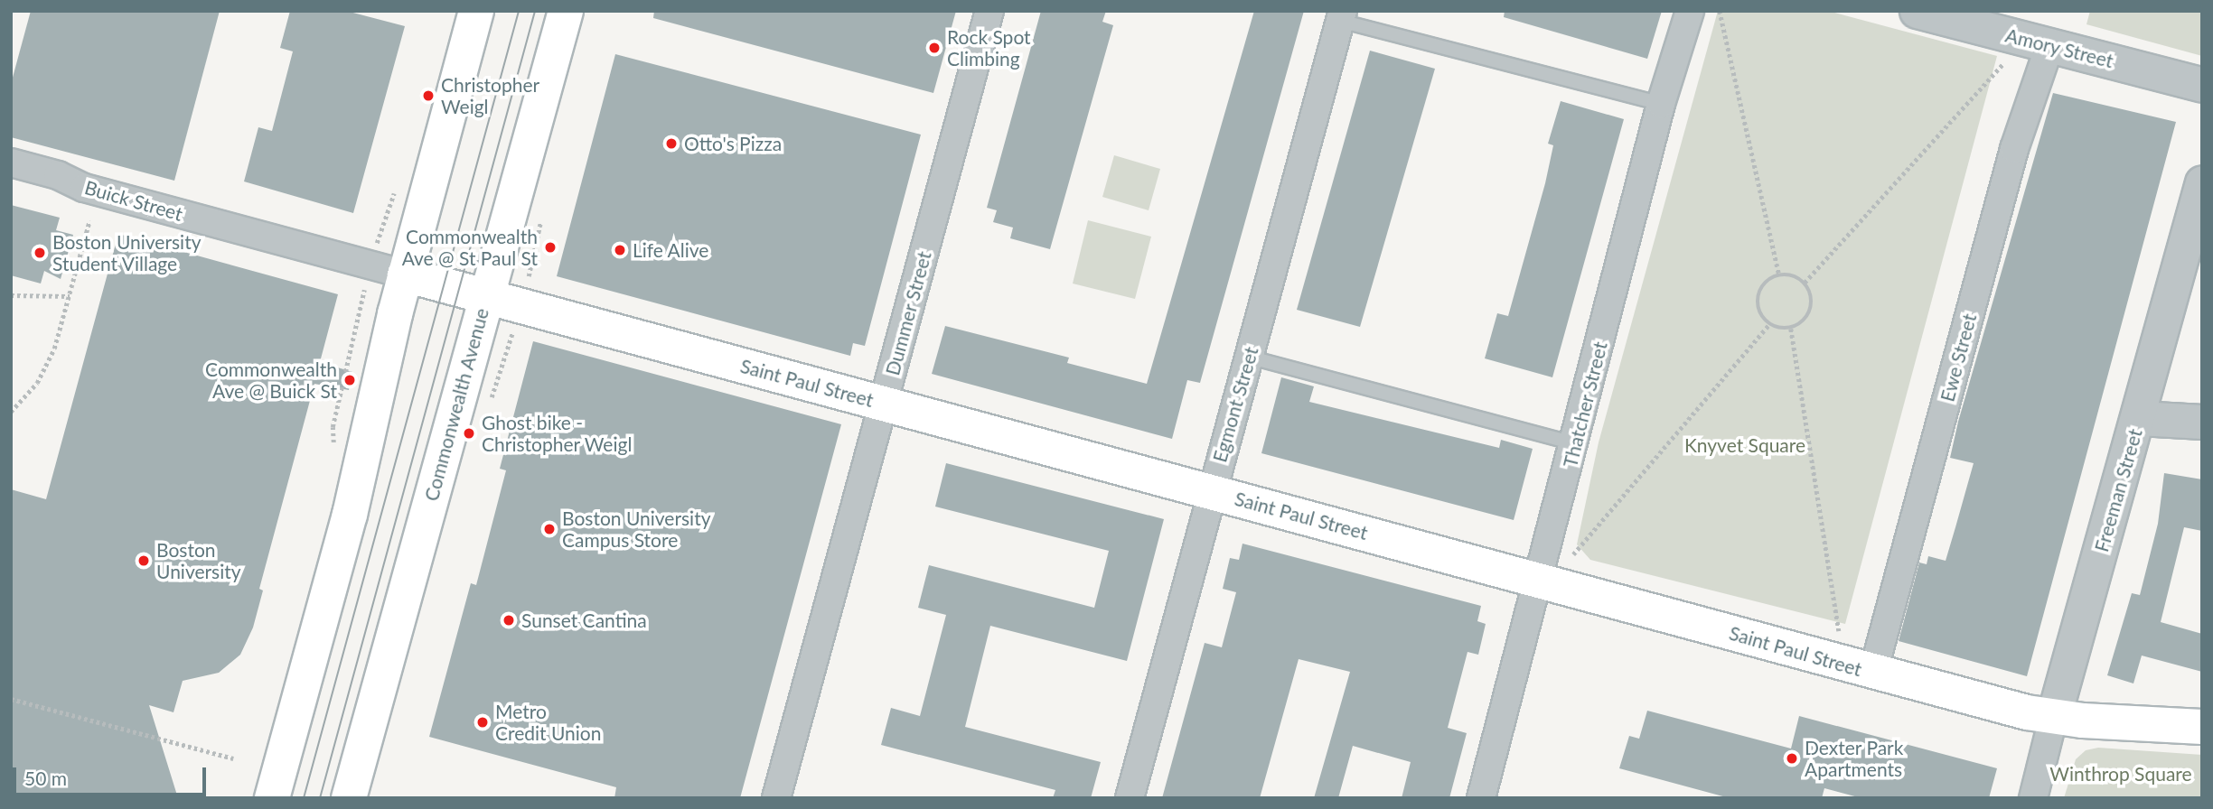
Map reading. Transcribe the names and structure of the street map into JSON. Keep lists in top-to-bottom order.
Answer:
{
  "streets": {
    "main road": ["Saint Paul Street", "Commonwealth Avenue"],
    "street": [
      "Amory Street",
      "Buick Street",
      "Dummer Street",
      "Ewe Street",
      "Egmont Street",
      "Thatcher Street",
      "Freeman Street"
    ]
  },
  "crossings": [
    ["Amory Street", "Ewe Street"],
    ["Buick Street", "Saint Paul Street"],
    ["Dummer Street", "Saint Paul Street"],
    ["Ewe Street", "Saint Paul Street"],
    ["Saint Paul Street", "Commonwealth Avenue"],
    ["Saint Paul Street", "Egmont Street"],
    ["Saint Paul Street", "Thatcher Street"],
    ["Saint Paul Street", "Freeman Street"]
  ],
  "parks": ["Knyvet Square", "Winthrop Square"],
  "places": [
    "Rock Spot Climbing",
    "Christopher Weigl",
    "Otto's Pizza",
    "Commonwealth Ave @ St Paul St",
    "Life Alive",
    "Boston University Student Village",
    "Commonwealth Ave @ Buick St",
    "Ghost bike - Christopher Weigl",
    "Boston University Campus Store",
    "Boston University",
    "Sunset Cantina",
    "Metro Credit Union",
    "Dexter Park Apartments"
  ],
  "scale_bar": "50 m"
}
